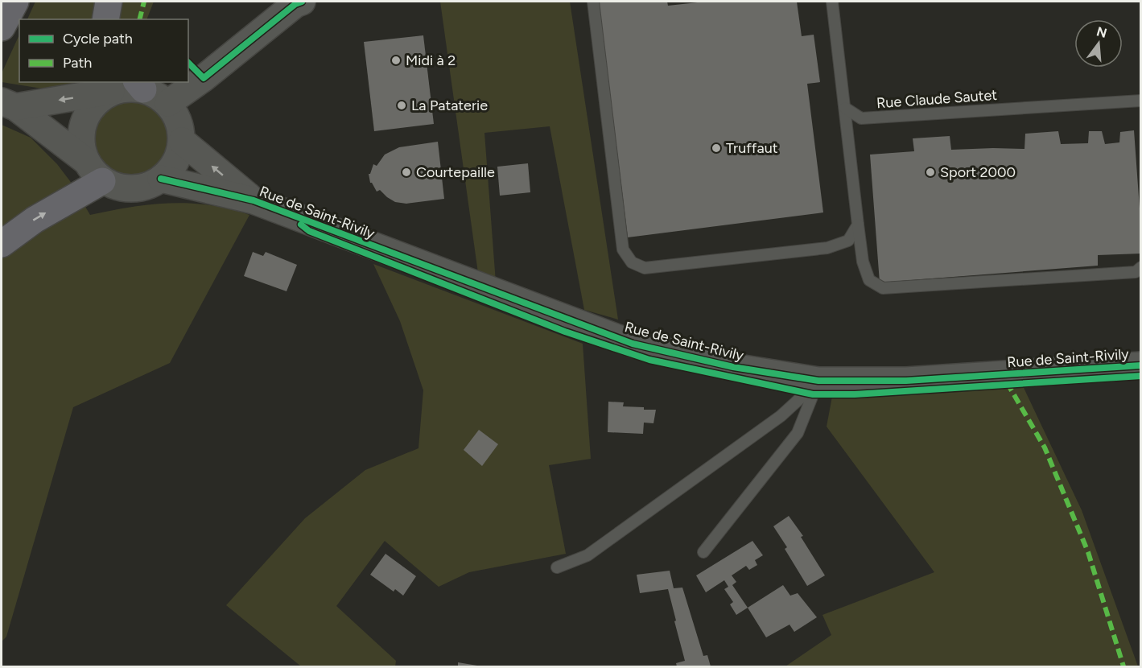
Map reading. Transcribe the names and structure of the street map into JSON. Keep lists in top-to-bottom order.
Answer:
{
  "streets": {
    "street": ["Rue de Saint-Rivily"],
    "lane": ["Rue Claude Sautet"]
  },
  "places": [
    "Midi à 2",
    "La Pataterie",
    "Truffaut",
    "Courtepaille",
    "Sport 2000"
  ],
  "legend": ["Cycle path", "Path"],
  "north": "top"
}
